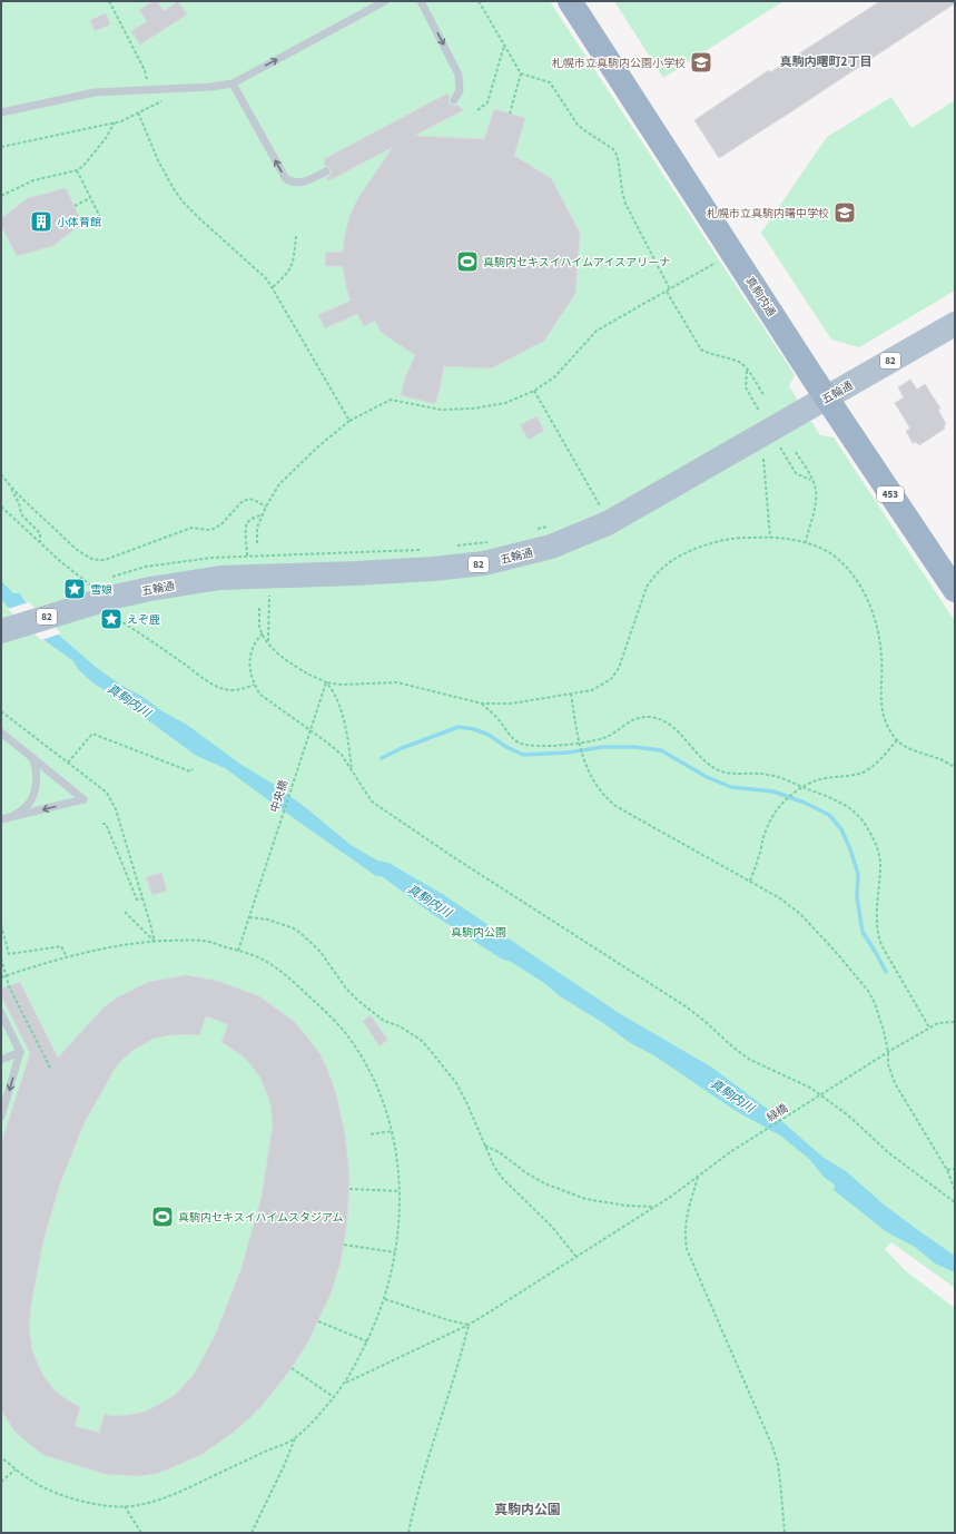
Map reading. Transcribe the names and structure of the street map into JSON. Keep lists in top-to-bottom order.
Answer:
{
  "streets": {
    "highway": ["真駒内通", "453"],
    "main road": ["82", "五輪通"],
    "path": ["中央橋", "緑橋"]
  },
  "crossings": [
    ["真駒内通", "五輪通"]
  ],
  "districts": ["真駒内曙町2丁目", "真駒内公園"],
  "water": ["真駒内川"],
  "parks": ["真駒内公園"],
  "places": {
    "school or university": ["札幌市立真駒内公園小学校", "札幌市立真駒内曙中学校"],
    "building": ["小体育館"],
    "sports": ["真駒内セキスイハイムアイスアリーナ", "真駒内セキスイハイムスタジアム"],
    "place": ["雪娘", "えぞ鹿"]
  }
}
